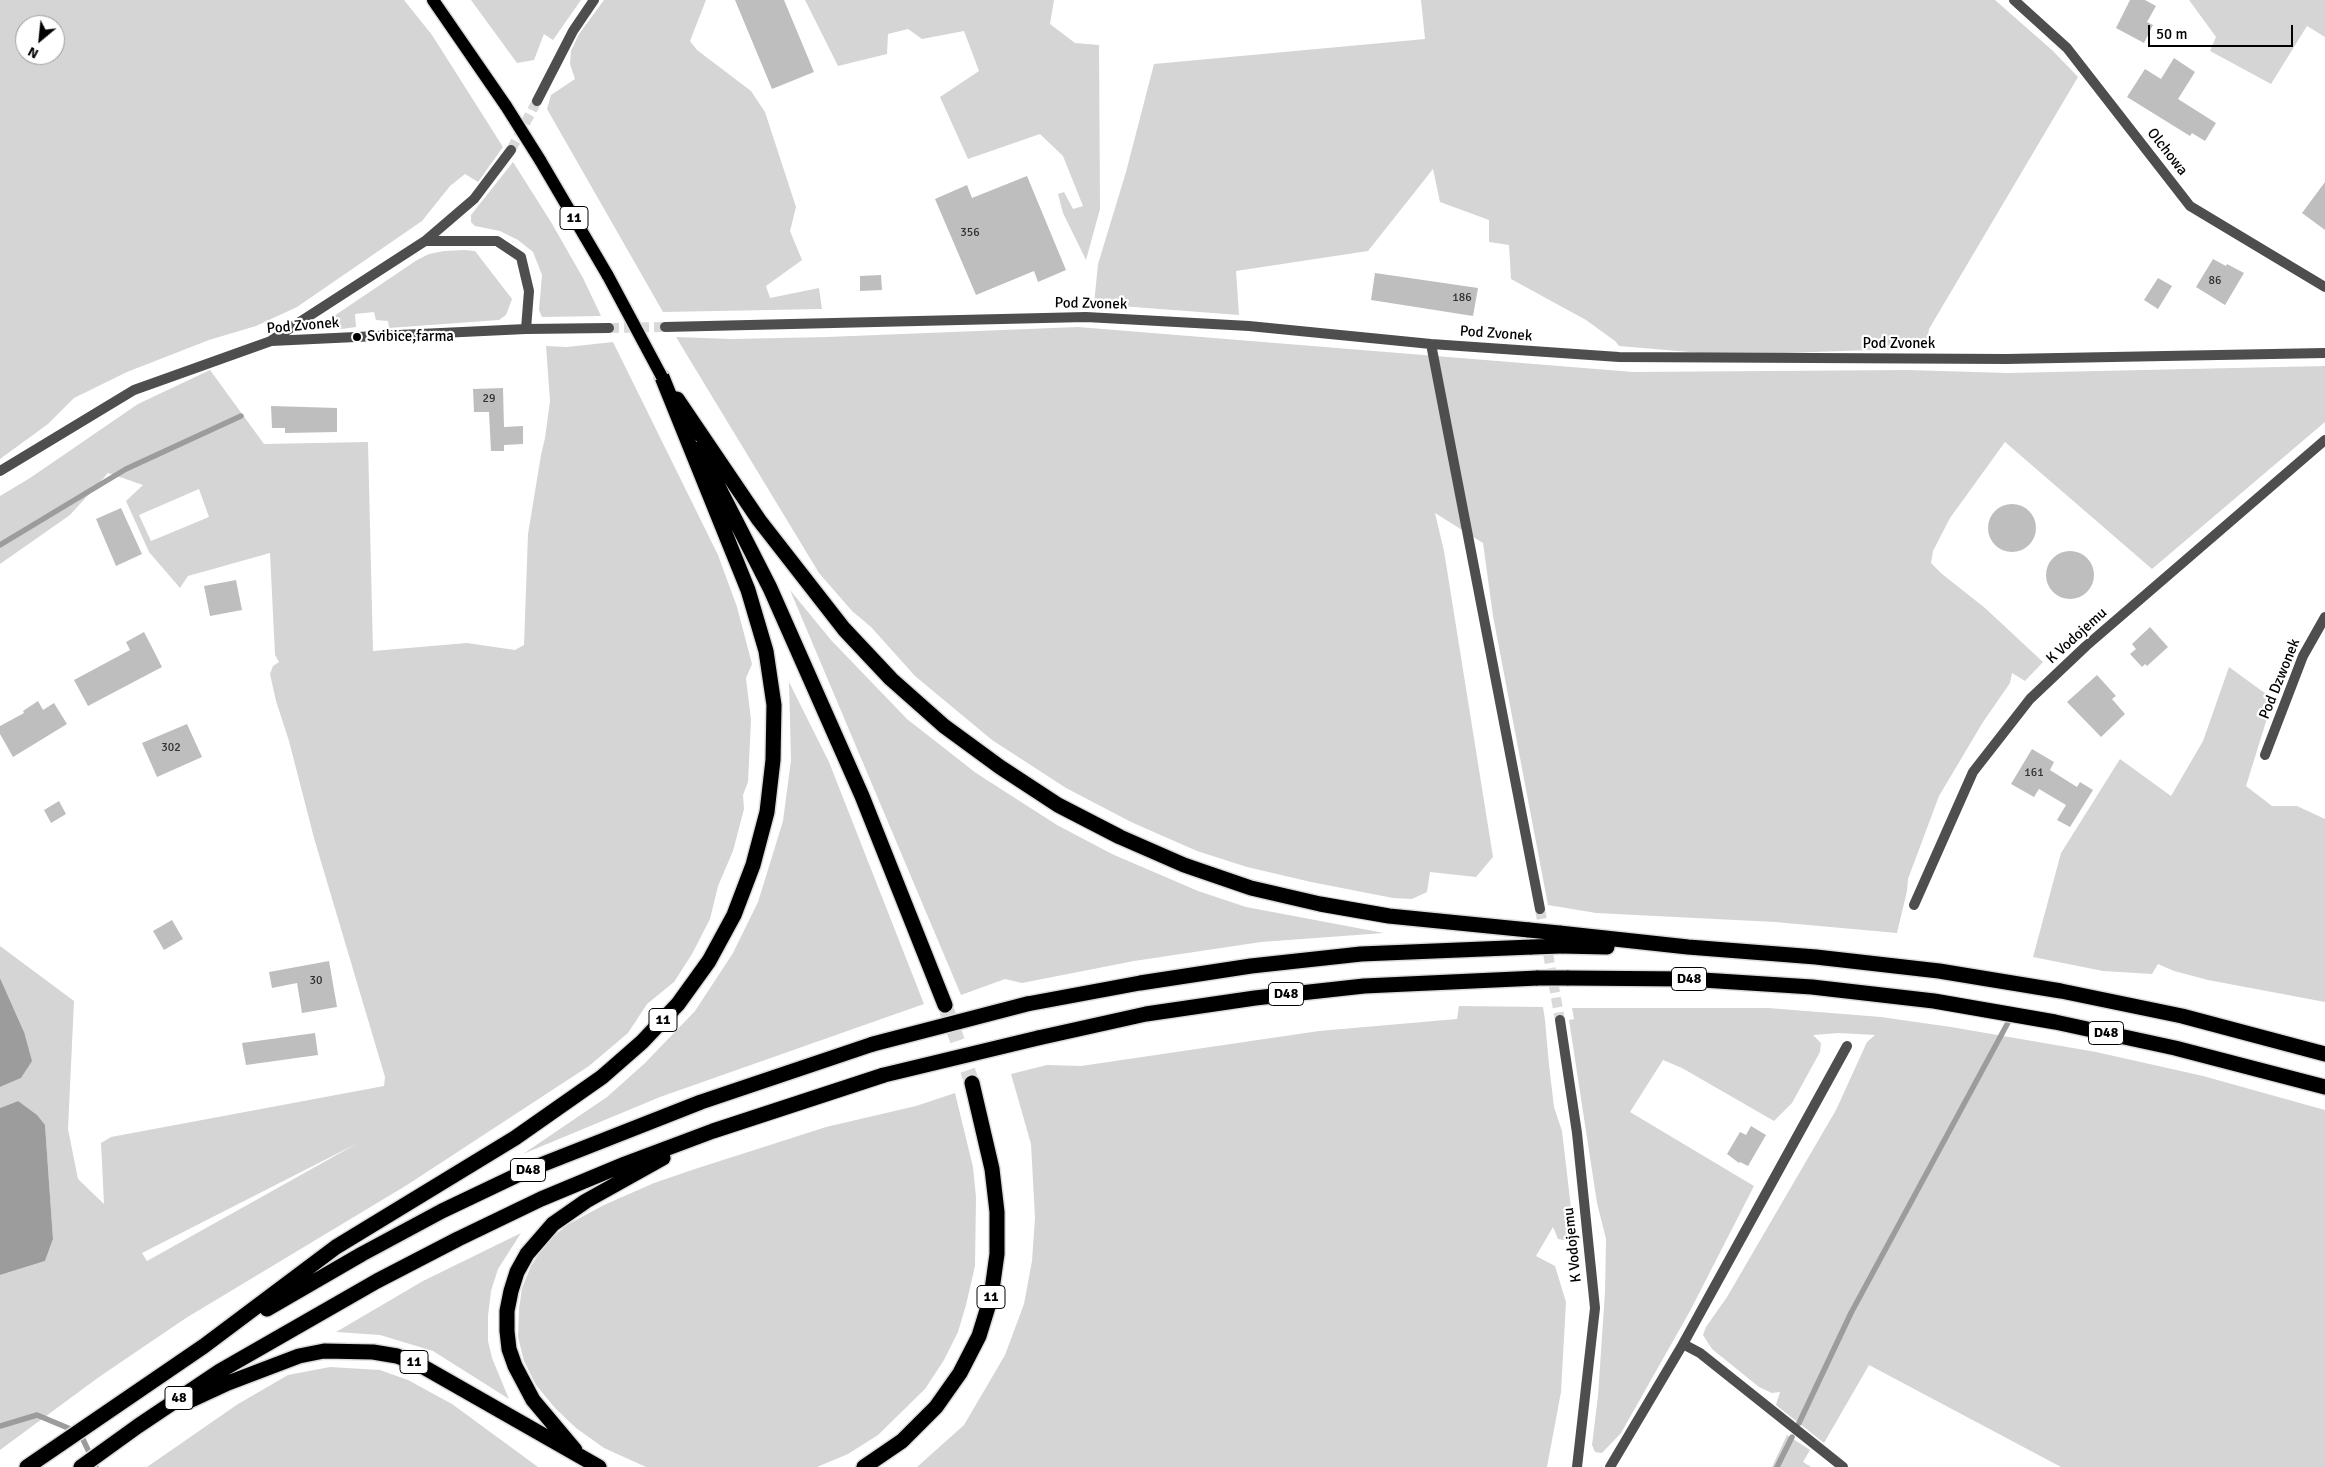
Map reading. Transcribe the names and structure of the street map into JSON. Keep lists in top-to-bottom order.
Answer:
{
  "streets": {
    "highway": ["11", "D48"],
    "street": [
      "Olchowa",
      "Pod Zvonek",
      "K Vodojemu",
      "Pod Dzwonek"
    ]
  },
  "crossings": [
    ["11", "D48"]
  ],
  "places": ["Svibice,farma"],
  "house_numbers": [
    "356",
    "86",
    "186",
    "29",
    "302",
    "161",
    "30"
  ],
  "scale_bar": "50 m",
  "north": "bottom left"
}
